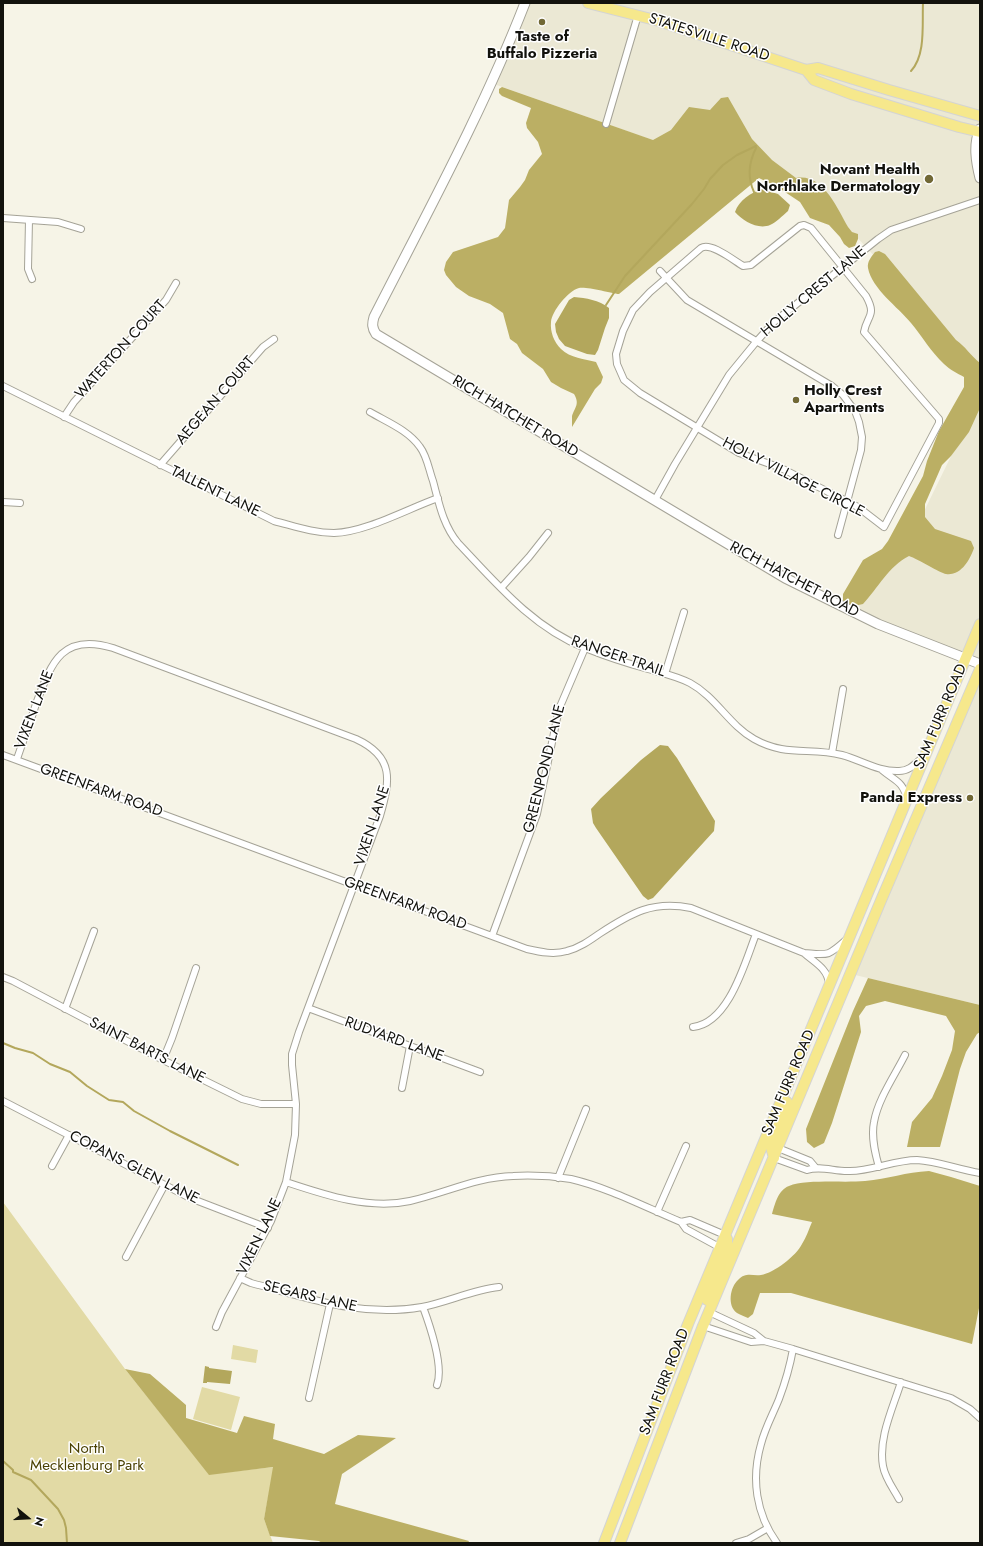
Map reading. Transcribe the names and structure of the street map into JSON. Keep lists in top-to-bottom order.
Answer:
{
  "streets": {
    "main road": ["STATESVILLE ROAD", "SAM FURR ROAD"],
    "street": [
      "HOLLY CREST LANE",
      "WATERTON COURT",
      "AEGEAN COURT",
      "RICH HATCHET ROAD",
      "HOLLY VILLAGE CIRCLE",
      "TALLENT LANE",
      "RANGER TRAIL",
      "VIXEN LANE",
      "GREENPOND LANE",
      "GREENFARM ROAD",
      "RUDYARD LANE",
      "SAINT BARTS LANE",
      "COPANS GLEN LANE",
      "SEGARS LANE"
    ]
  },
  "crossings": [
    ["HOLLY CREST LANE", "RICH HATCHET ROAD"],
    ["HOLLY CREST LANE", "HOLLY VILLAGE CIRCLE"],
    ["WATERTON COURT", "TALLENT LANE"],
    ["AEGEAN COURT", "TALLENT LANE"],
    ["RICH HATCHET ROAD", "SAM FURR ROAD"],
    ["TALLENT LANE", "RANGER TRAIL"],
    ["RANGER TRAIL", "SAM FURR ROAD"],
    ["RANGER TRAIL", "GREENPOND LANE"],
    ["VIXEN LANE", "GREENFARM ROAD"],
    ["VIXEN LANE", "RUDYARD LANE"],
    ["VIXEN LANE", "SAINT BARTS LANE"],
    ["VIXEN LANE", "COPANS GLEN LANE"],
    ["VIXEN LANE", "SEGARS LANE"],
    ["SAM FURR ROAD", "GREENFARM ROAD"],
    ["GREENPOND LANE", "GREENFARM ROAD"]
  ],
  "parks": ["North Mecklenburg Park"],
  "places": [
    "Taste of Buffalo Pizzeria",
    "Novant Health Northlake Dermatology",
    "Holly Crest Apartments",
    "Panda Express"
  ],
  "north": "right"
}
